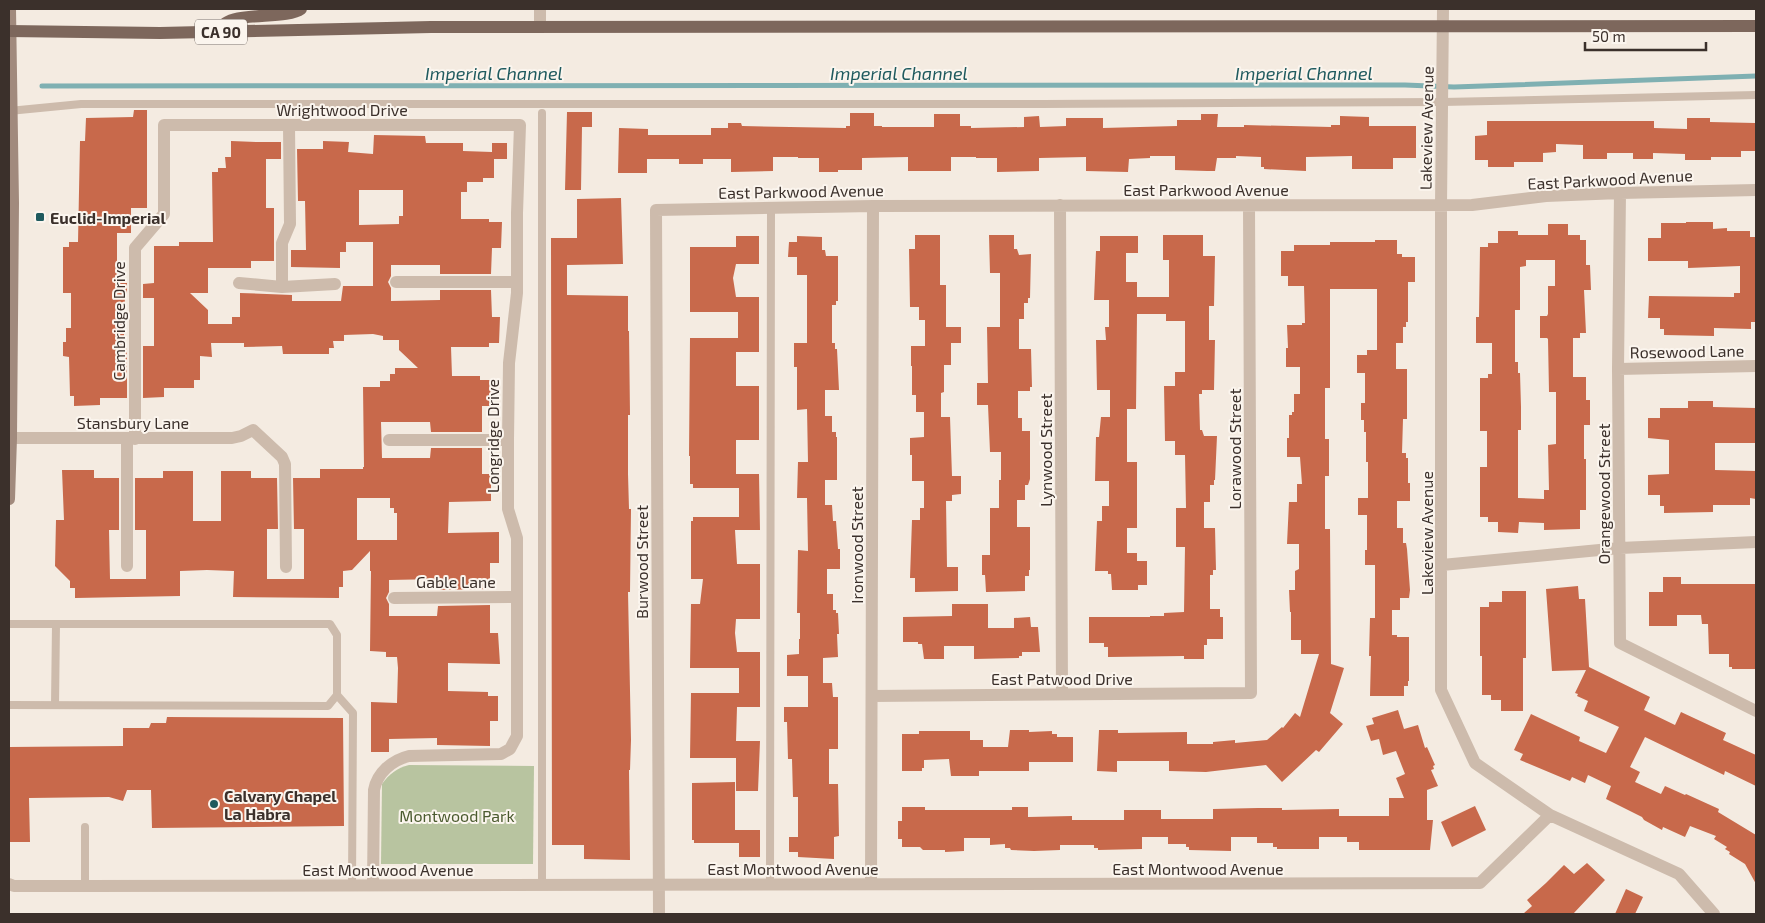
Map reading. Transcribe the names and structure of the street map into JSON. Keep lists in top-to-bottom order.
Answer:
{
  "streets": {
    "main road": ["CA 90"],
    "street": [
      "Wrightwood Drive",
      "Lakeview Avenue",
      "East Parkwood Avenue",
      "Cambridge Drive",
      "Rosewood Lane",
      "Stansbury Lane",
      "Longridge Drive",
      "Lorawood Street",
      "Lynwood Street",
      "Orangewood Street",
      "Ironwood Street",
      "Burwood Street",
      "Gable Lane",
      "East Patwood Drive",
      "East Montwood Avenue"
    ]
  },
  "crossings": [
    ["CA 90", "Lakeview Avenue"],
    ["Wrightwood Drive", "Cambridge Drive"],
    ["Wrightwood Drive", "Longridge Drive"],
    ["Lakeview Avenue", "East Parkwood Avenue"],
    ["Lakeview Avenue", "East Montwood Avenue"],
    ["East Parkwood Avenue", "Lorawood Street"],
    ["East Parkwood Avenue", "Lynwood Street"],
    ["East Parkwood Avenue", "Orangewood Street"],
    ["East Parkwood Avenue", "Ironwood Street"],
    ["East Parkwood Avenue", "Burwood Street"],
    ["Cambridge Drive", "Stansbury Lane"],
    ["Rosewood Lane", "Orangewood Street"],
    ["Longridge Drive", "Gable Lane"],
    ["Longridge Drive", "East Montwood Avenue"],
    ["Lorawood Street", "East Patwood Drive"],
    ["Lynwood Street", "East Patwood Drive"],
    ["Ironwood Street", "East Patwood Drive"],
    ["Ironwood Street", "East Montwood Avenue"],
    ["Burwood Street", "East Montwood Avenue"]
  ],
  "water": ["Imperial Channel"],
  "parks": ["Montwood Park"],
  "places": {
    "transit": ["Euclid-Imperial"],
    "other": ["Calvary Chapel La Habra"]
  },
  "scale_bar": "50 m"
}
